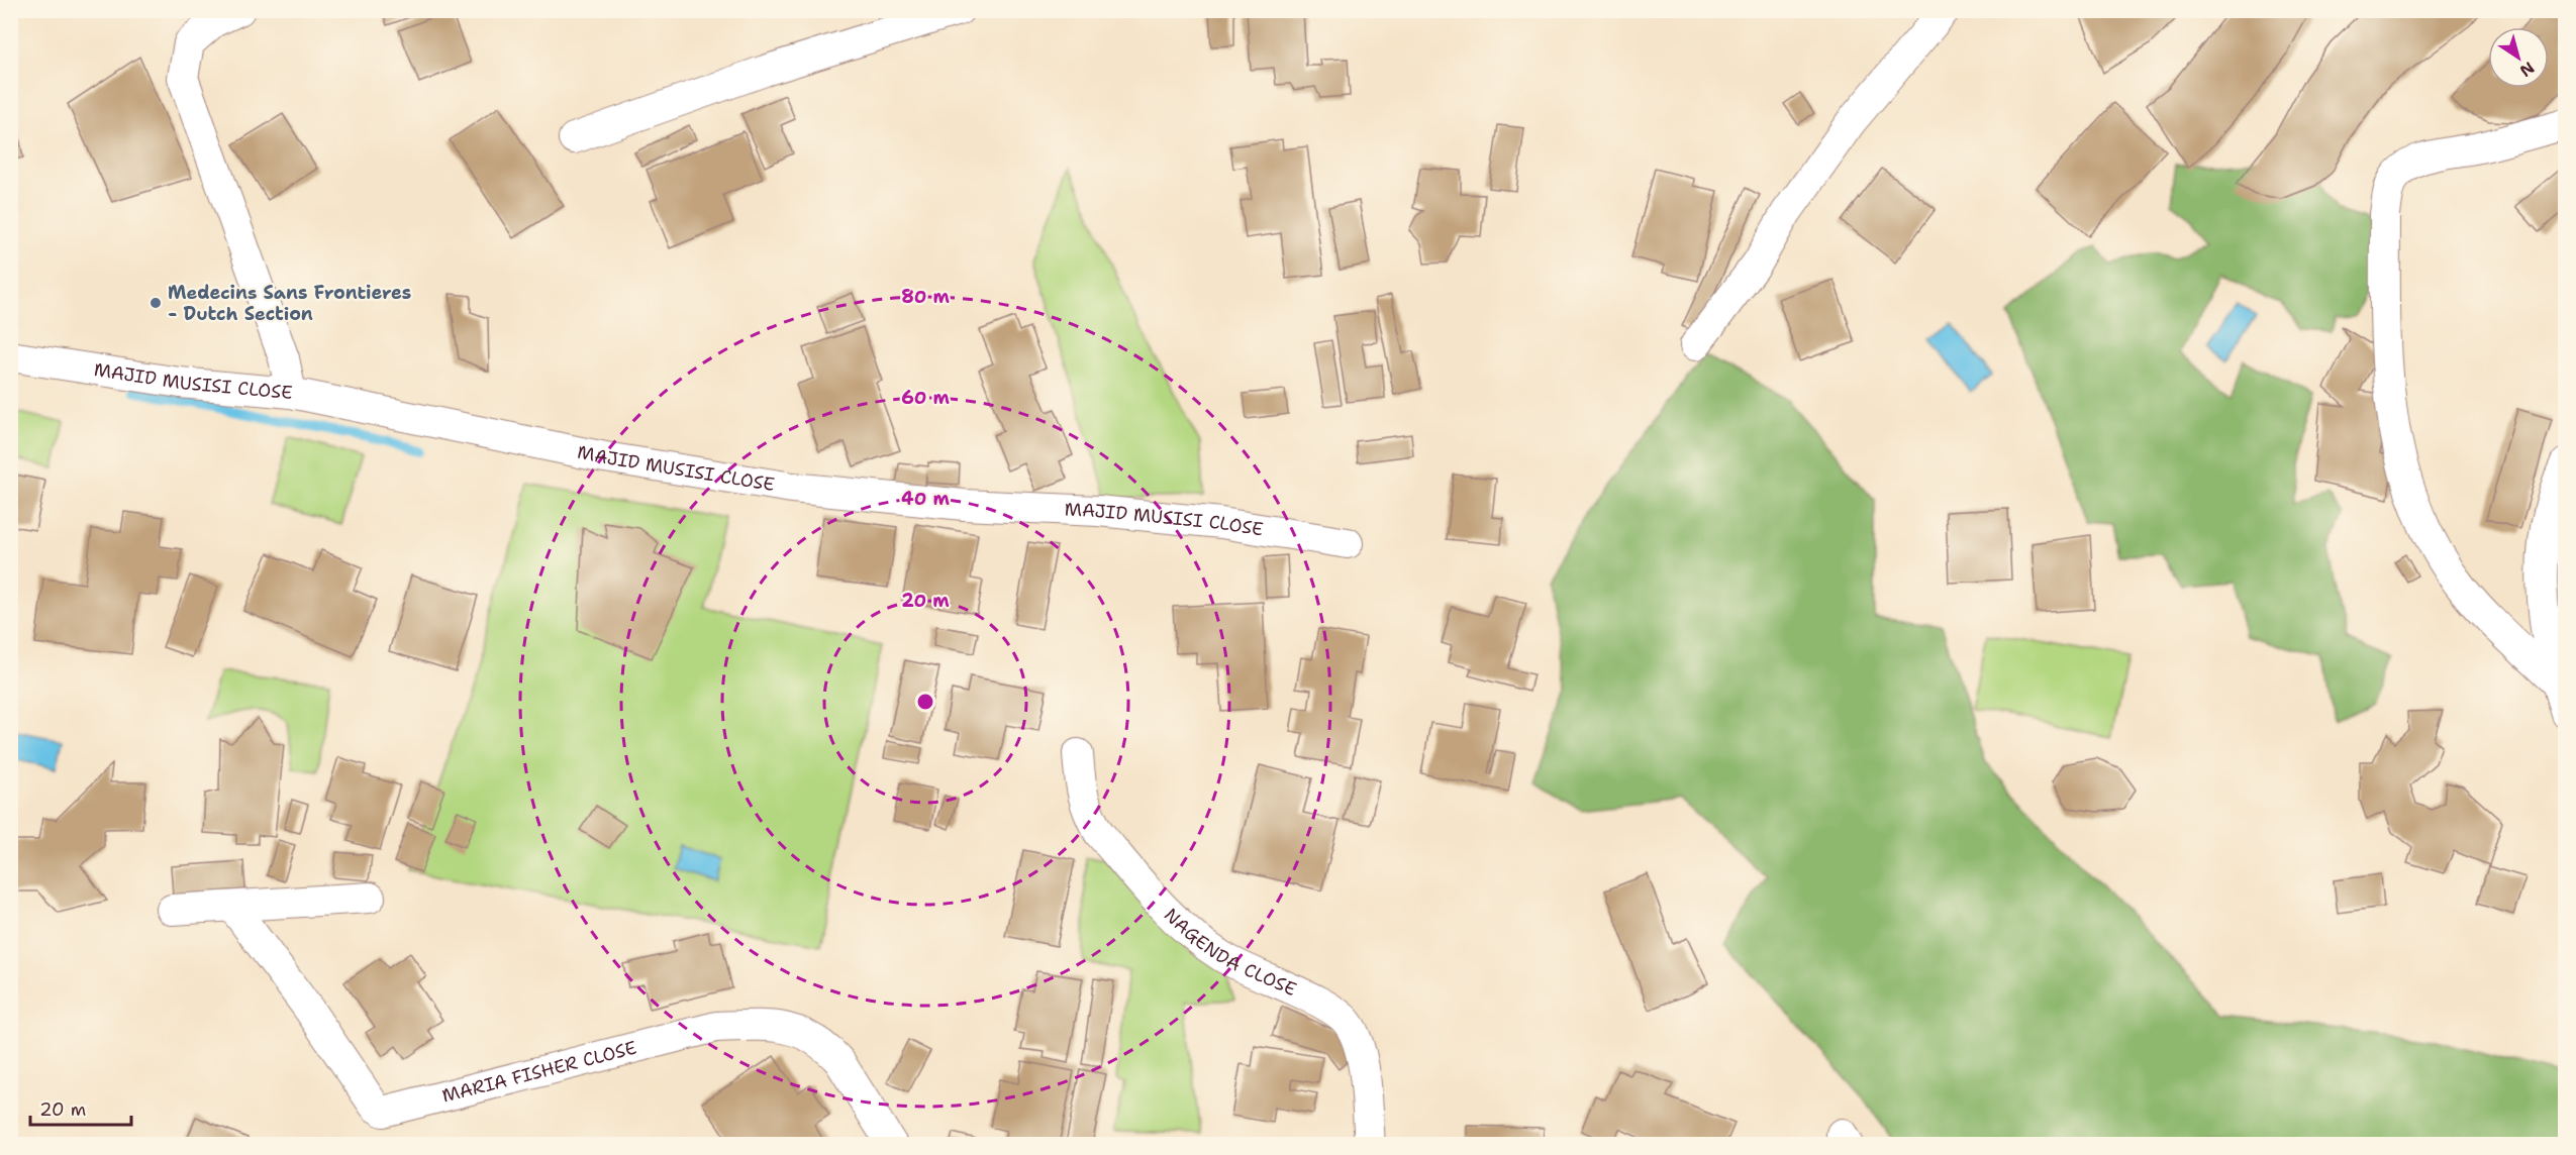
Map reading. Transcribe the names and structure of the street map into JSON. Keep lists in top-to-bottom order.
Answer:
{
  "streets": {
    "street": ["MAJID MUSISI CLOSE", "NAGENDA CLOSE", "MARIA FISHER CLOSE"]
  },
  "places": ["Medecins Sans Frontieres - Dutch Section"],
  "scale_bar": "20 m",
  "north": "bottom right",
  "rings": [
    "80 m",
    "60 m",
    "40 m",
    "20 m"
  ]
}
